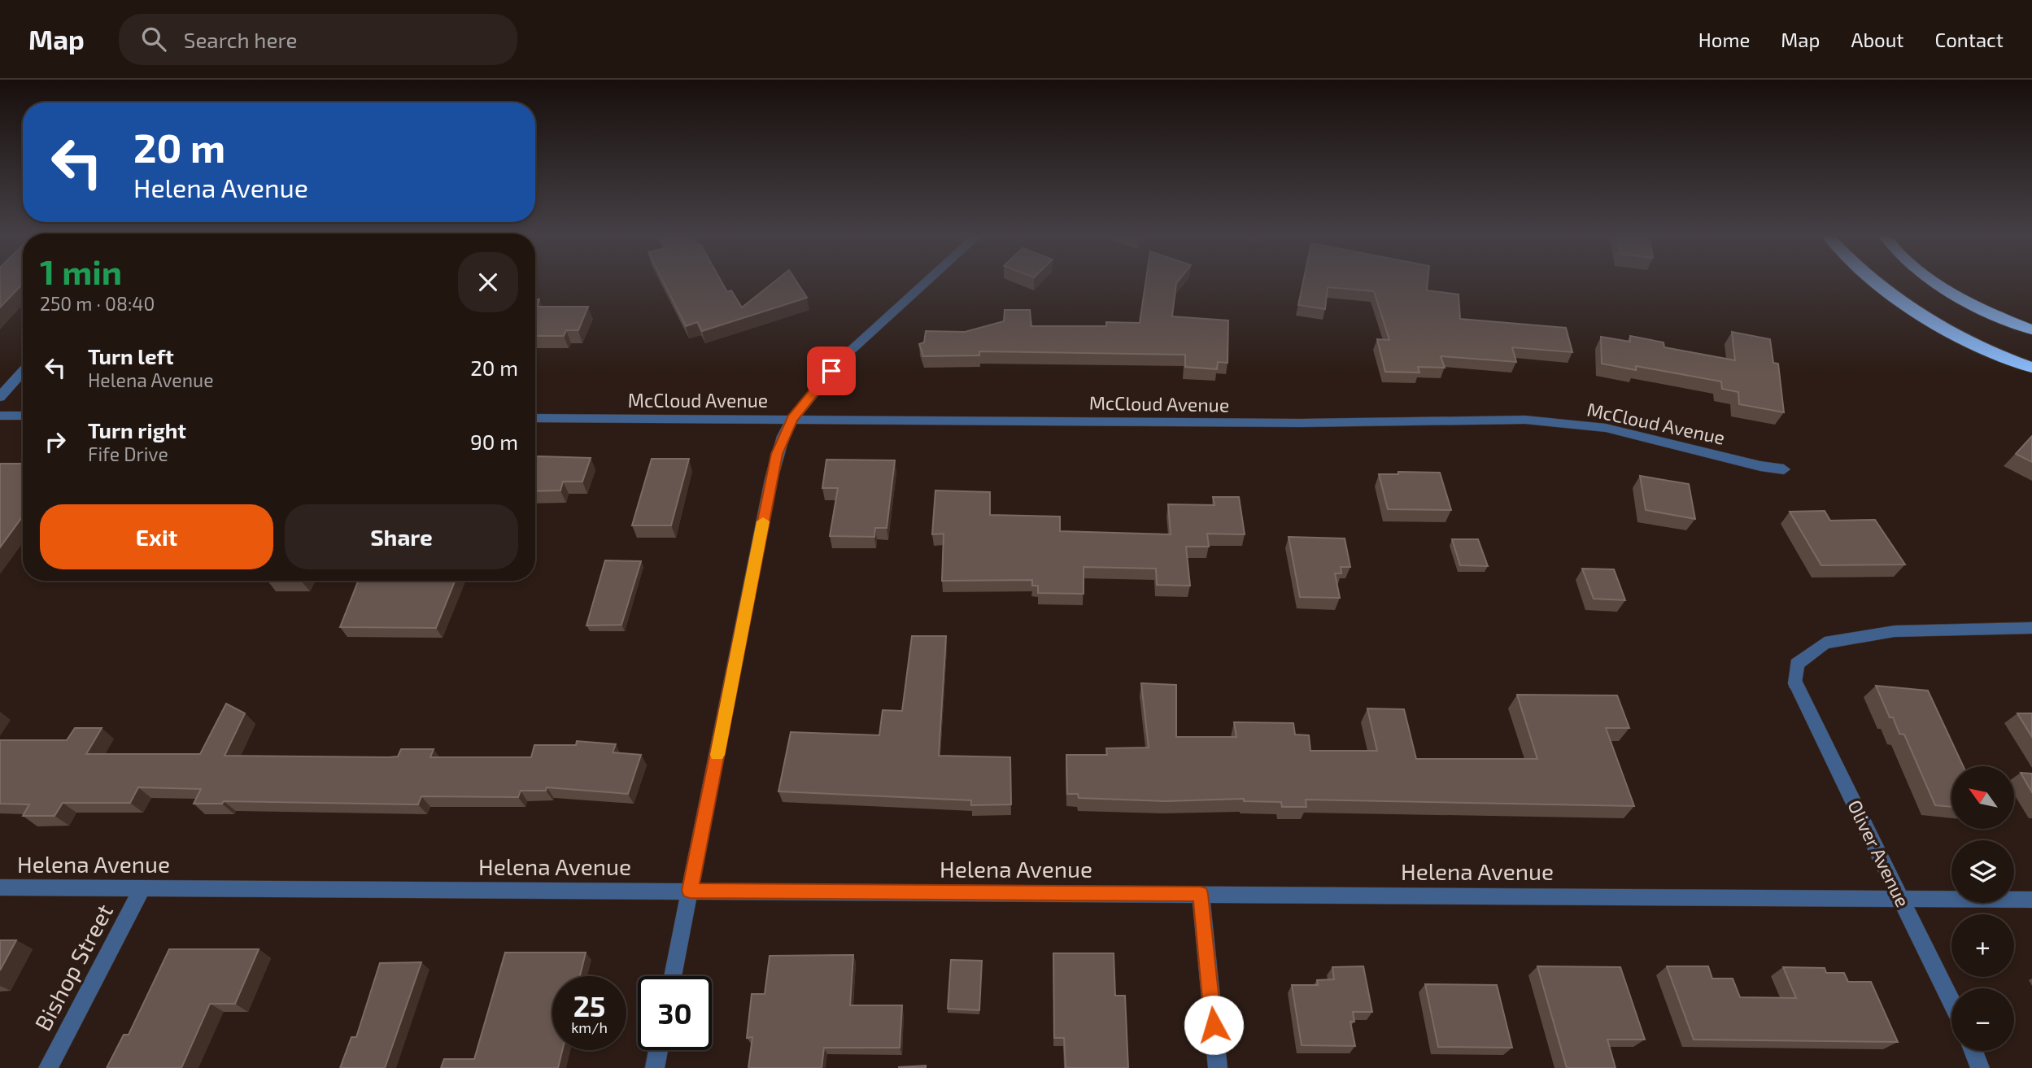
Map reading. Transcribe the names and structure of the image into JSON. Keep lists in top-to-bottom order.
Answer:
{
  "streets": {
    "street": [
      "McCloud Avenue",
      "Oliver Avenue",
      "Helena Avenue",
      "Bishop Street"
    ]
  },
  "crossings": [
    ["Oliver Avenue", "Helena Avenue"],
    ["Helena Avenue", "Bishop Street"]
  ],
  "north": "top left",
  "page": {
    "header": "Map",
    "search": "Search here",
    "nav": [
      "Home",
      "Map",
      "About",
      "Contact"
    ],
    "turn": ["20 m", "Helena Avenue"],
    "heading": ["1 min", "250 m · 08:40"],
    "list": [
      {
        "name": "Turn left",
        "note": "Helena Avenue",
        "value": "20 m"
      },
      {
        "name": "Turn right",
        "note": "Fife Drive",
        "value": "90 m"
      }
    ],
    "buttons": ["Exit", "Share"],
    "map_buttons": ["+", "−"],
    "speed": "25 km/h",
    "limit": "30"
  }
}
